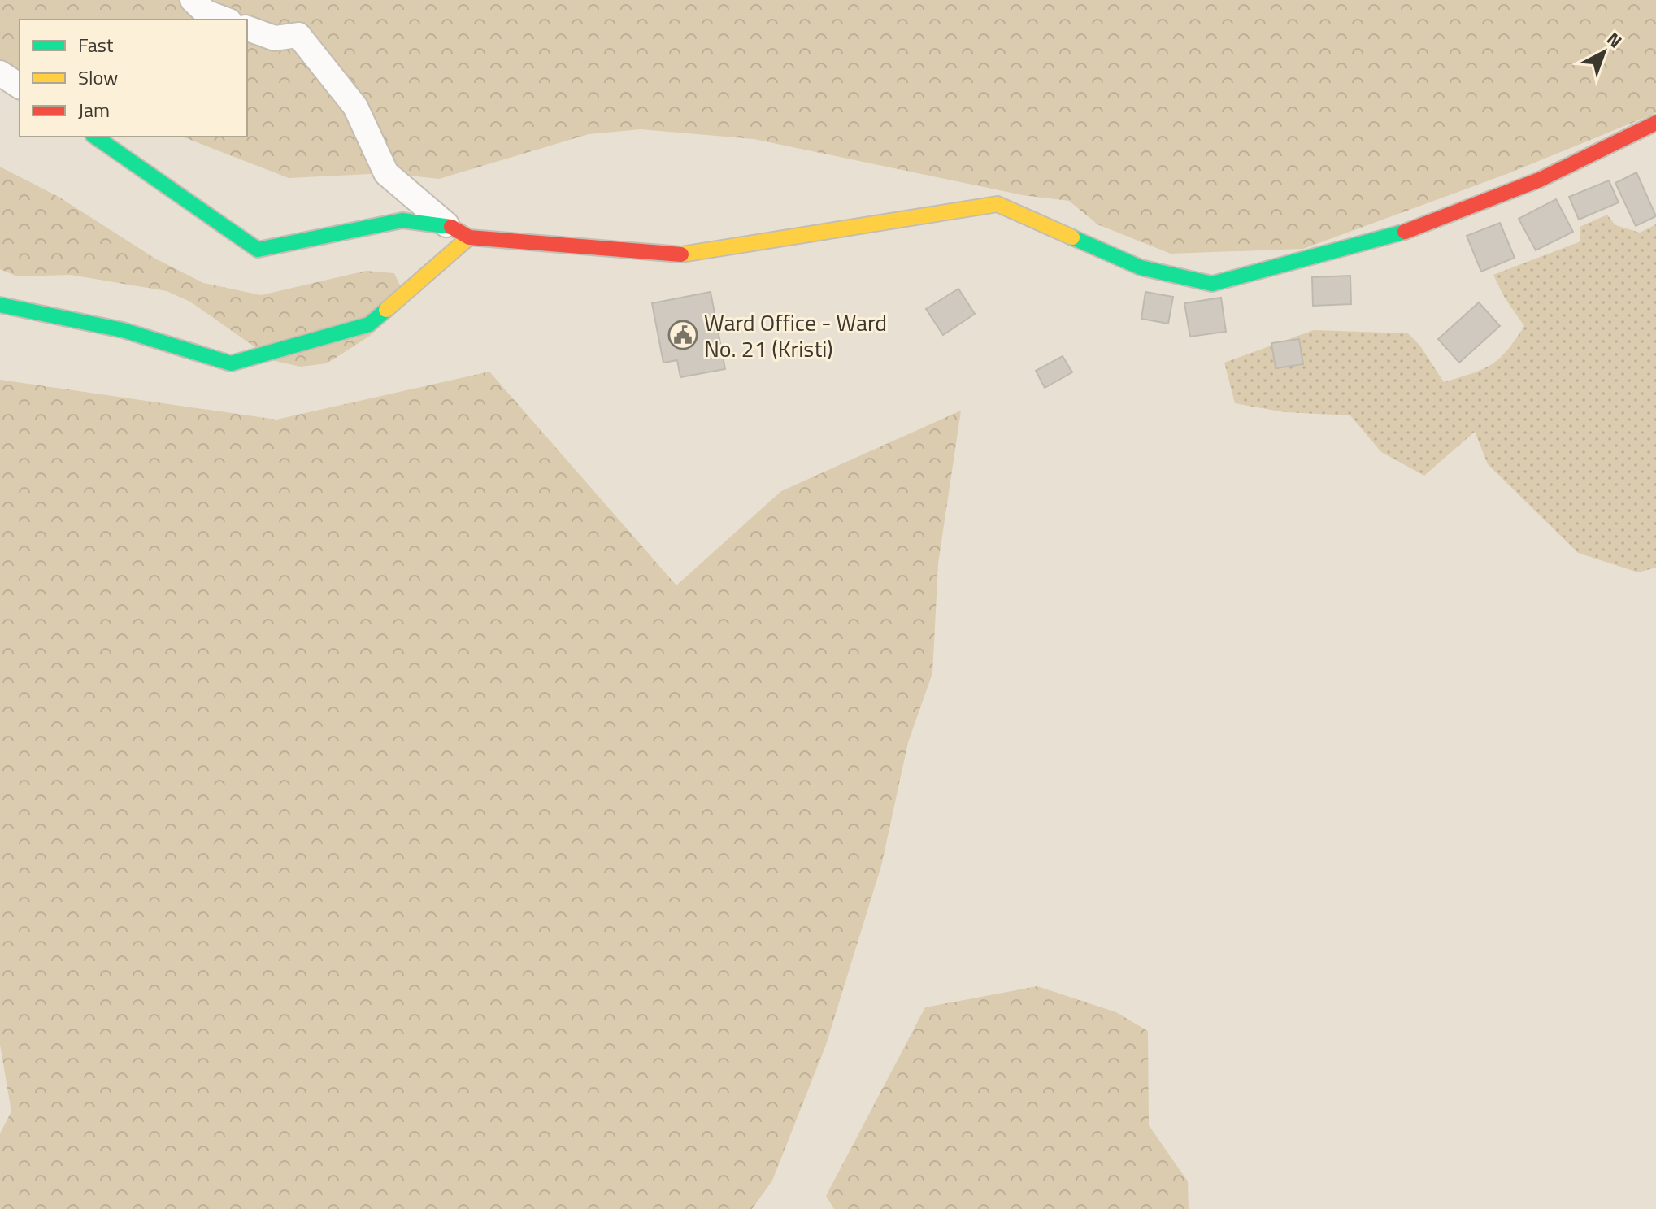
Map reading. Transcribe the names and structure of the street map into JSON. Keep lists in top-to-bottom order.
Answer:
{
  "places": {
    "public building": ["Ward Office - Ward No. 21 (Kristi)"]
  },
  "legend": ["Fast", "Slow", "Jam"],
  "north": "top right"
}
